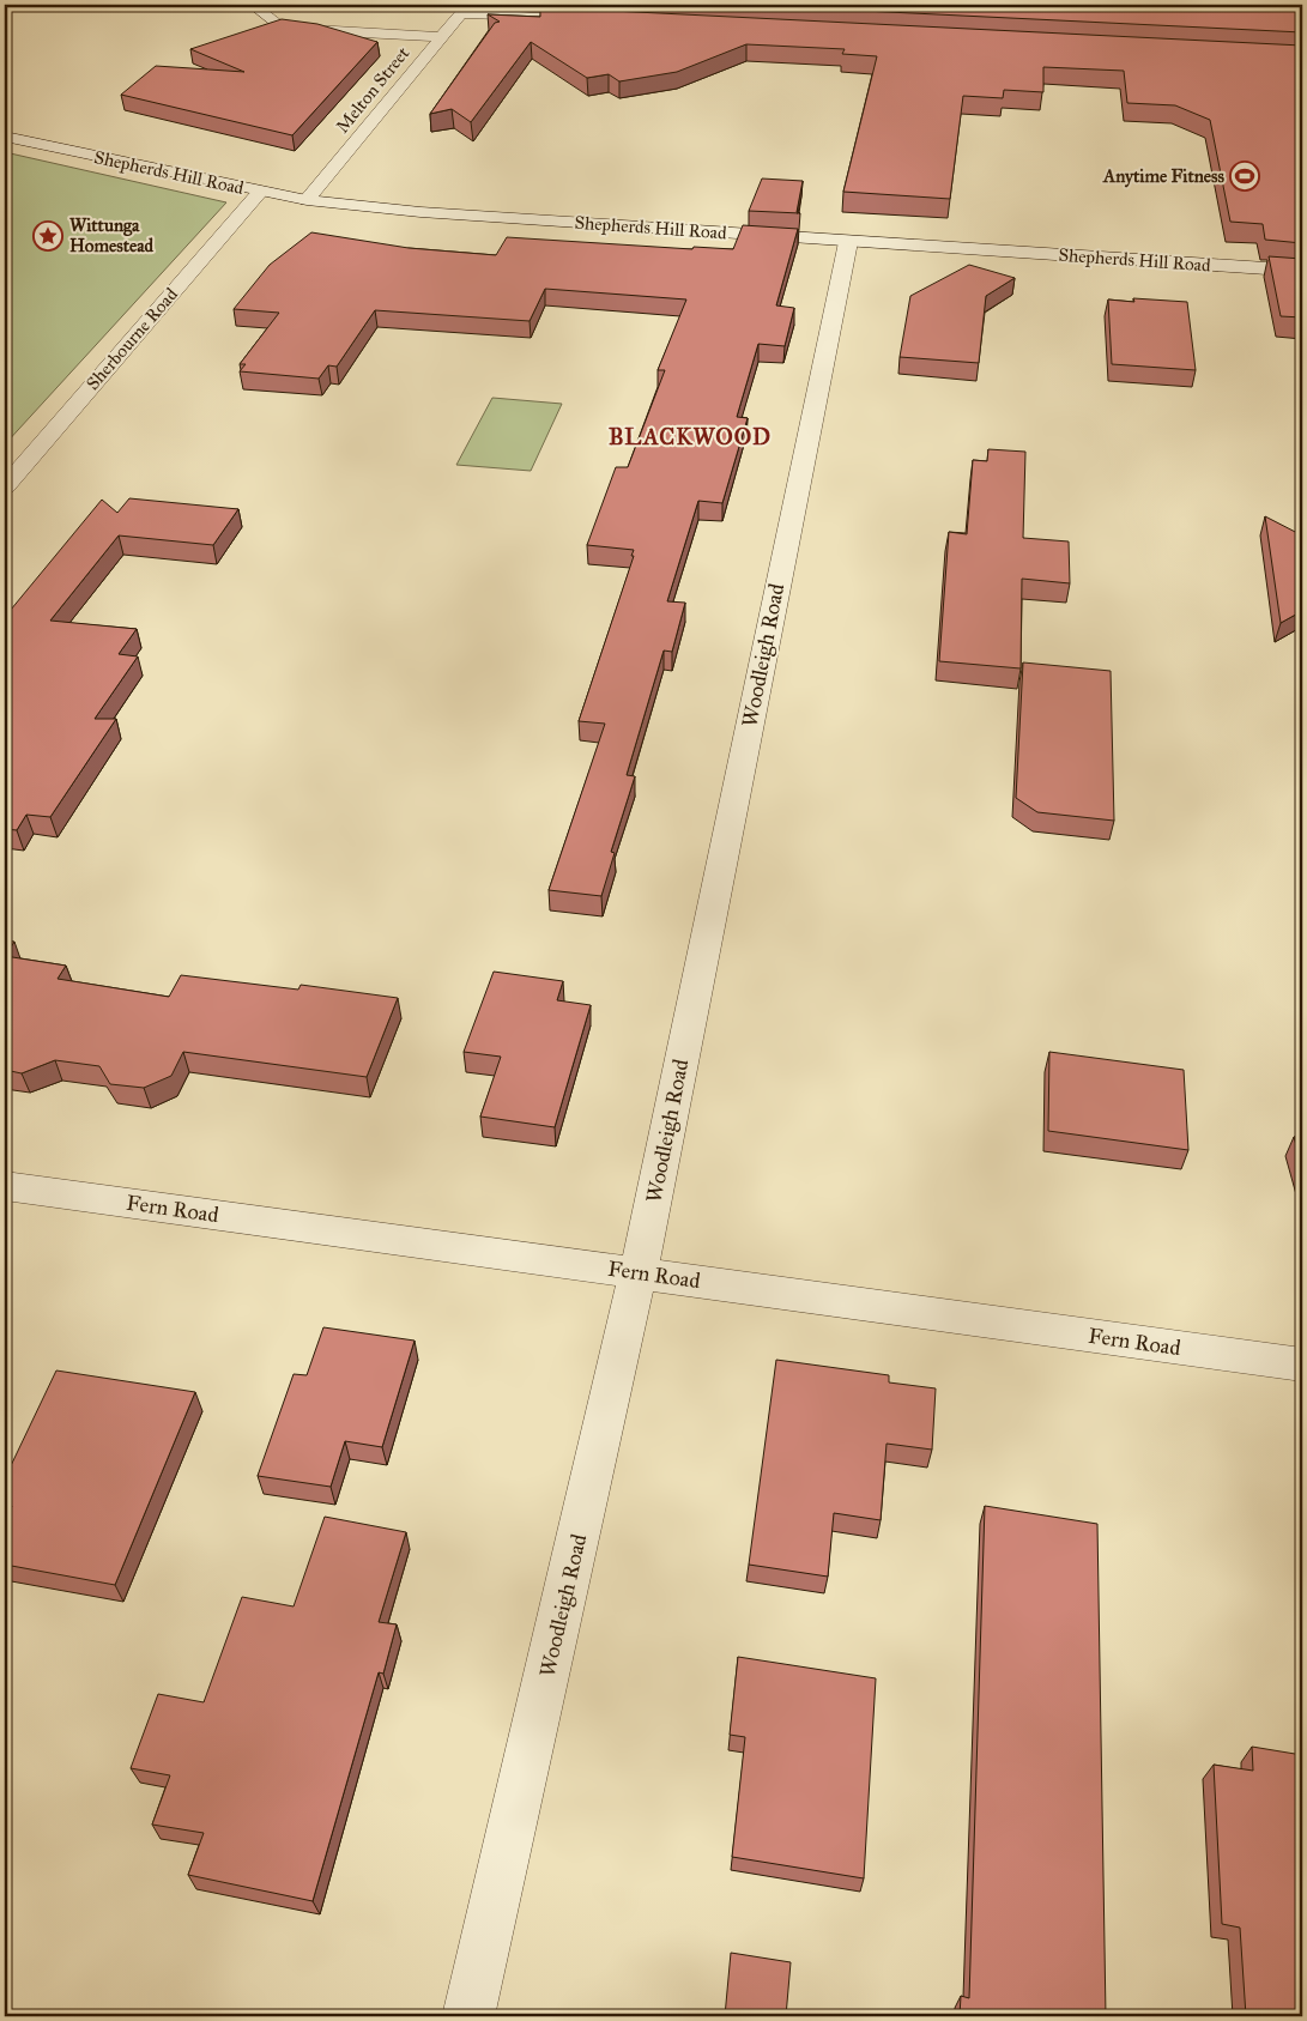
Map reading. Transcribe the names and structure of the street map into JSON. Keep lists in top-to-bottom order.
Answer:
{
  "streets": {
    "street": [
      "Melton Street",
      "Shepherds Hill Road",
      "Sherbourne Road",
      "Woodleigh Road",
      "Fern Road"
    ]
  },
  "crossings": [
    ["Melton Street", "Shepherds Hill Road"],
    ["Shepherds Hill Road", "Sherbourne Road"],
    ["Shepherds Hill Road", "Woodleigh Road"],
    ["Woodleigh Road", "Fern Road"]
  ],
  "districts": ["BLACKWOOD"],
  "places": {
    "sports": ["Anytime Fitness"],
    "place": ["Wittunga Homestead"]
  }
}
